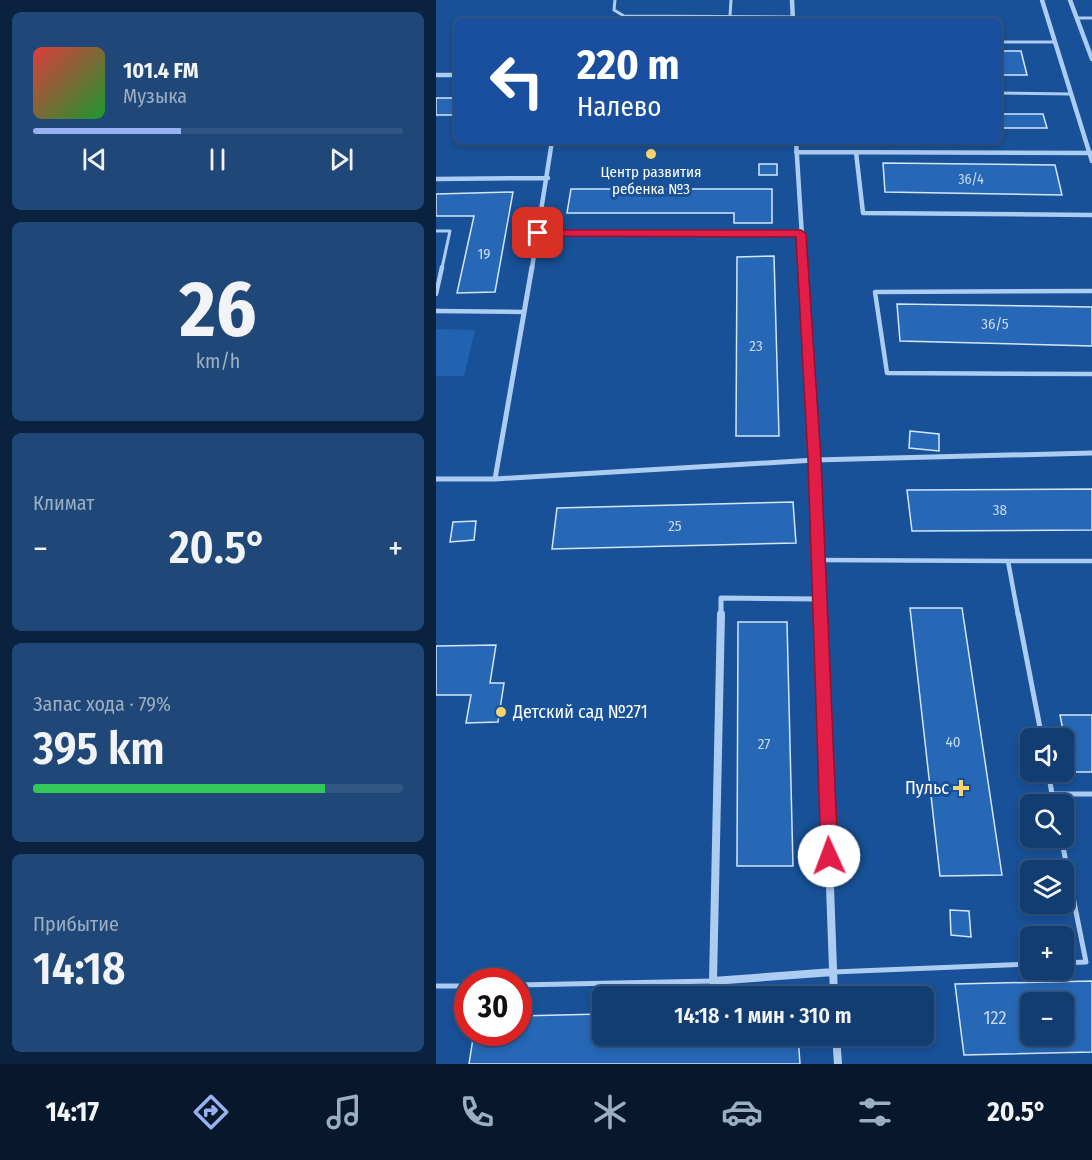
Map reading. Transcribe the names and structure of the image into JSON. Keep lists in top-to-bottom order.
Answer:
{
  "places": {
    "other": ["Центр развития ребенка №3", "Детский сад №271"],
    "health": ["Пульс"]
  },
  "house_numbers": [
    "36/4",
    "19",
    "36/5",
    "23",
    "38",
    "25",
    "40",
    "27",
    "122"
  ],
  "page": {
    "turn": ["220 m", "Налево"],
    "song": ["101.4 FM", "Музыка"],
    "tile": [
      ["26", "km/h"],
      "Климат",
      ["Запас хода · 79%", "395 km"],
      ["Прибытие", "14:18"]
    ],
    "heat": ["−", "20.5°", "+"],
    "map_buttons": ["+", "−"],
    "limit": "30",
    "trip": "14:18 · 1 мин · 310 m",
    "tabs": ["14:17", "20.5°"]
  }
}
